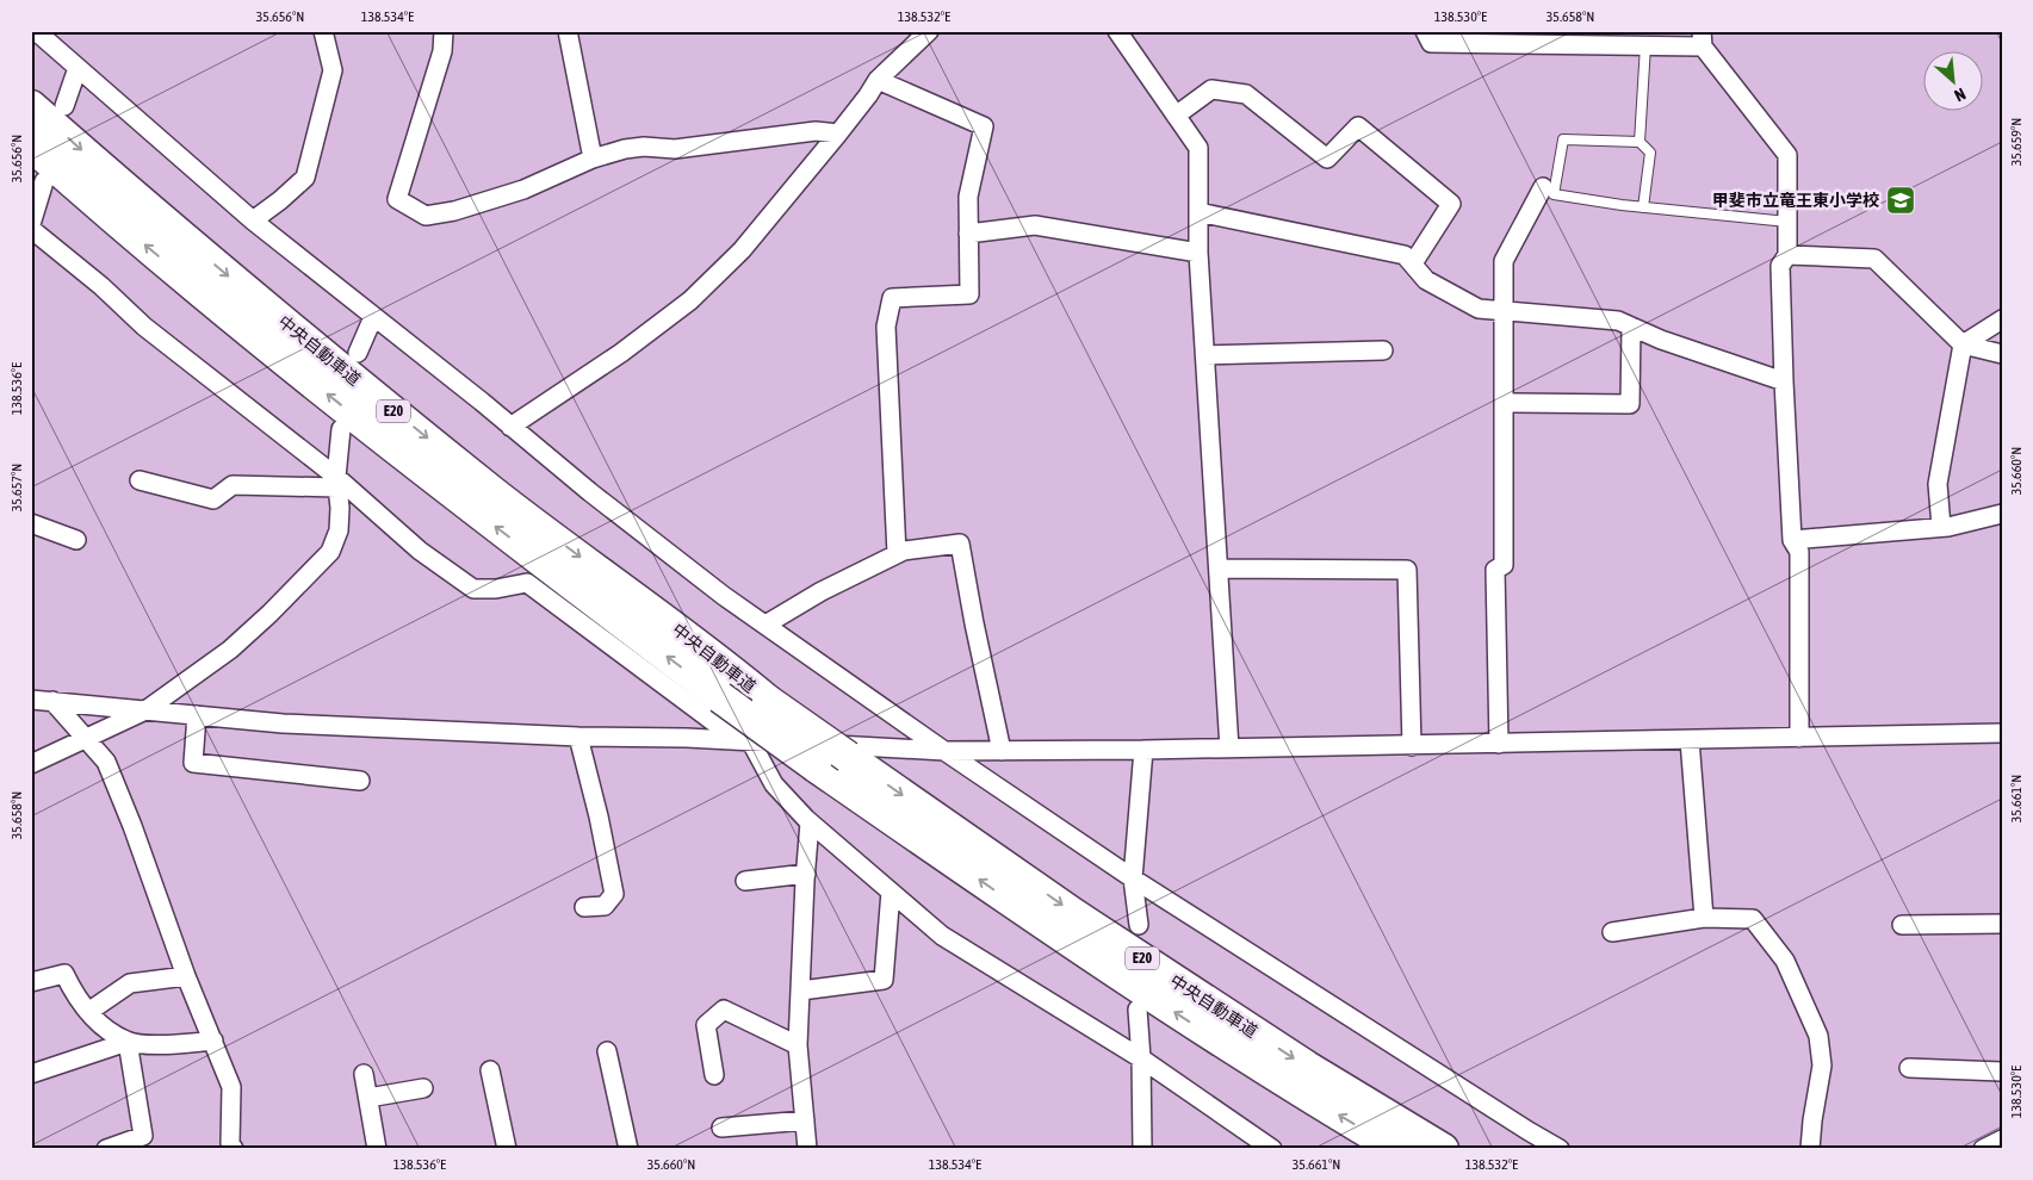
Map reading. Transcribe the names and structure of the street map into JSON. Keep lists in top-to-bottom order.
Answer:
{
  "streets": {
    "highway": ["中央自動車道", "E20"]
  },
  "places": {
    "school or university": ["甲斐市立竜王東小学校"]
  },
  "north": "bottom right",
  "coordinates": [
    "35.656°N",
    "138.534°E",
    "138.532°E",
    "138.530°E",
    "35.658°N",
    "35.659°N",
    "138.536°E",
    "35.660°N",
    "35.657°N",
    "35.661°N"
  ]
}
